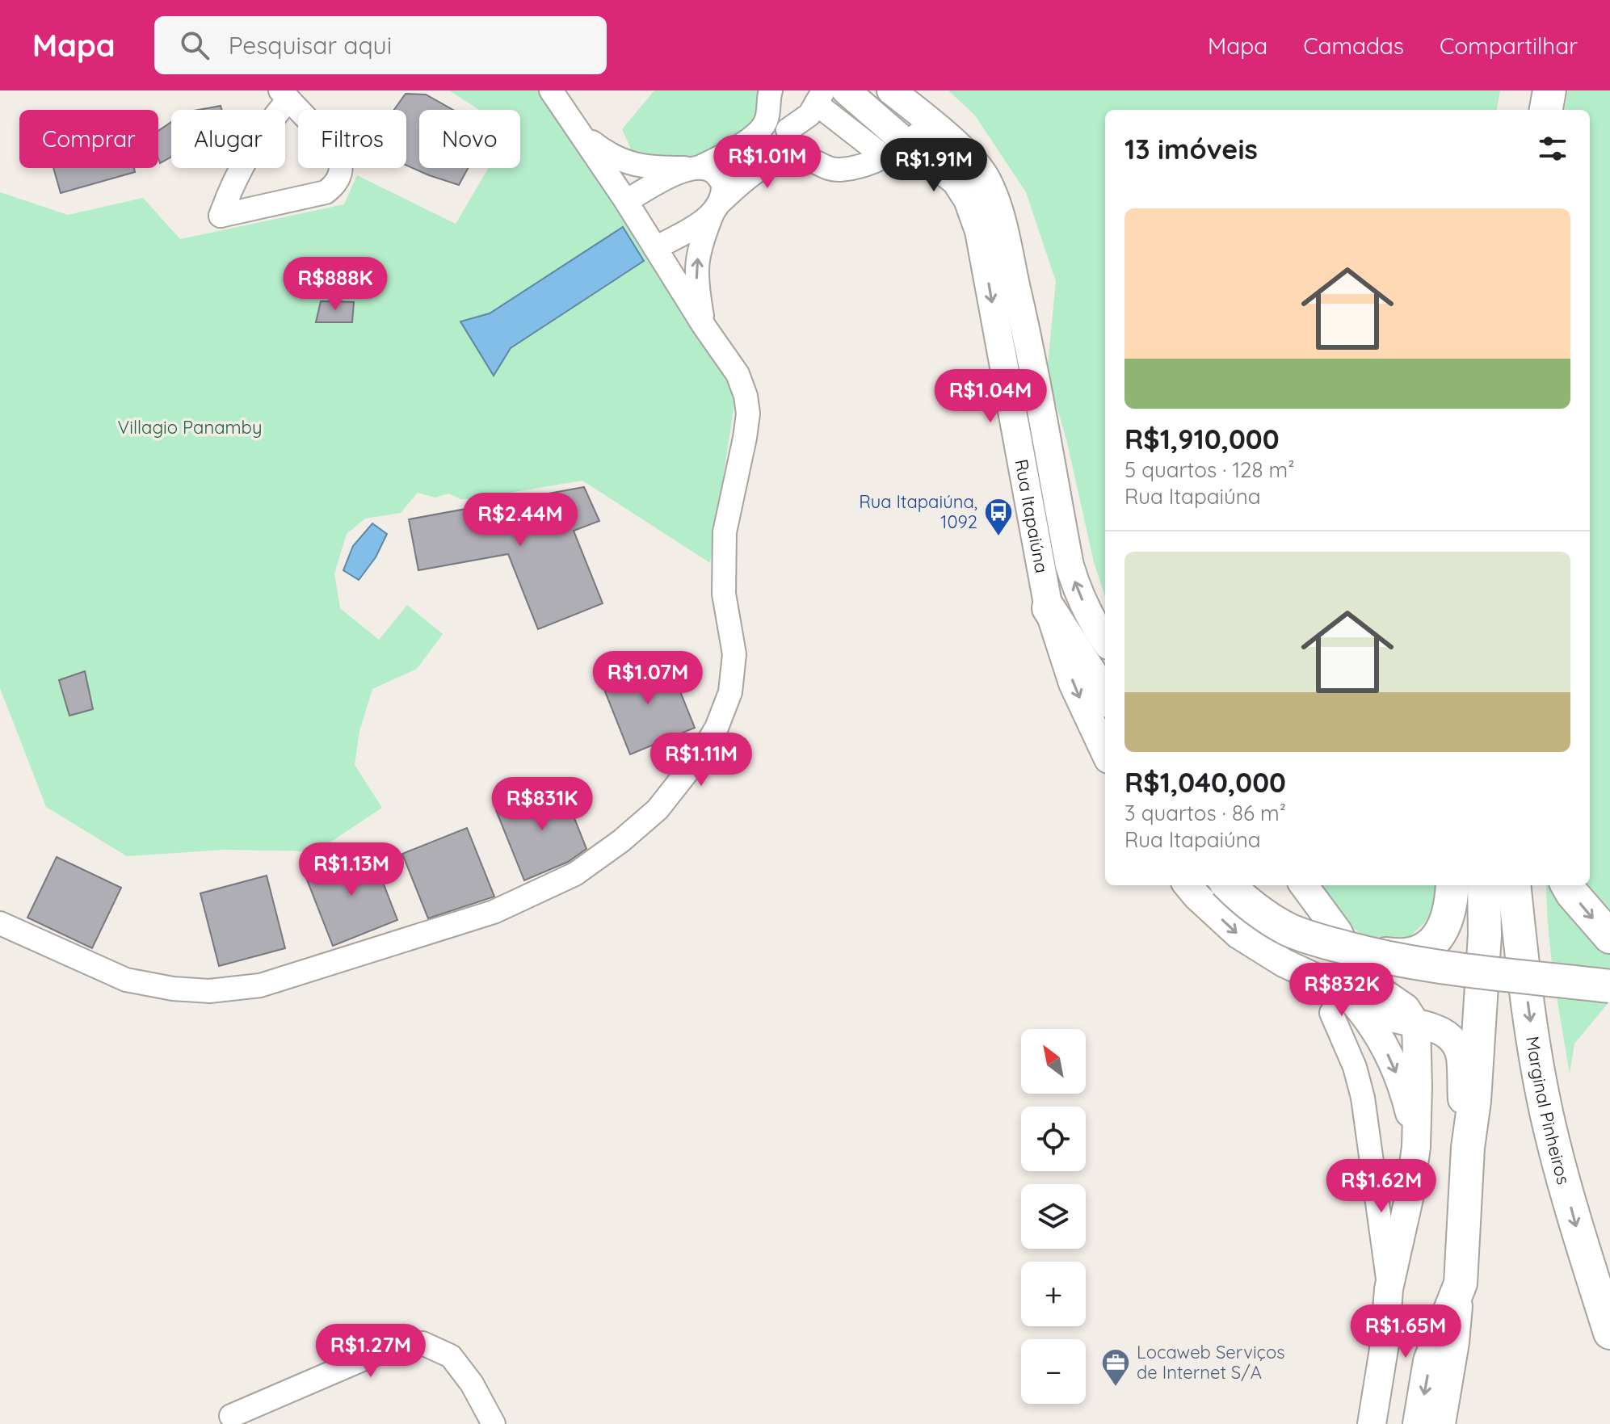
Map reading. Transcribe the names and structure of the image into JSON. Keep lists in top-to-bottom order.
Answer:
{
  "streets": {
    "highway": ["Marginal Pinheiros"],
    "main road": ["Rua Itapaiúna"]
  },
  "parks": ["Villagio Panamby"],
  "places": {
    "bus stop": ["Rua Itapaiúna, 1092"],
    "office": ["Locaweb Serviços de Internet S/A"]
  },
  "north": "top left",
  "page": {
    "header": "Mapa",
    "search": "Pesquisar aqui",
    "nav": ["Mapa", "Camadas", "Compartilhar"],
    "chip": [
      "Comprar",
      "Alugar",
      "Filtros",
      "Novo"
    ],
    "heading": "13 imóveis",
    "price": [
      "R$1.01M",
      "R$1.91M",
      "R$888K",
      "R$1.04M",
      "R$2.44M",
      "R$1.07M",
      "R$1.11M",
      "R$831K",
      "R$1.13M",
      "R$832K",
      "R$1.62M",
      "R$1.65M",
      "R$1.27M"
    ],
    "list": [
      {
        "name": "R$1,910,000",
        "note": "5 quartos · 128 m² · Rua Itapaiúna"
      },
      {
        "name": "R$1,040,000",
        "note": "3 quartos · 86 m² · Rua Itapaiúna"
      }
    ],
    "map_buttons": ["+", "−"]
  }
}
